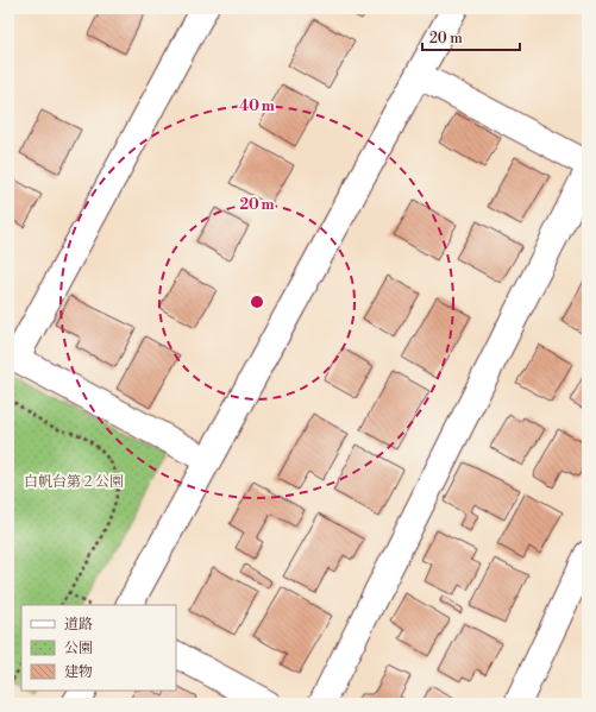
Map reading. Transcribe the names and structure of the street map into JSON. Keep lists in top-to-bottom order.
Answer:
{
  "parks": ["白帆台第２公園"],
  "legend": ["道路", "公園", "建物"],
  "scale_bar": "20 m",
  "rings": ["40 m", "20 m"]
}
